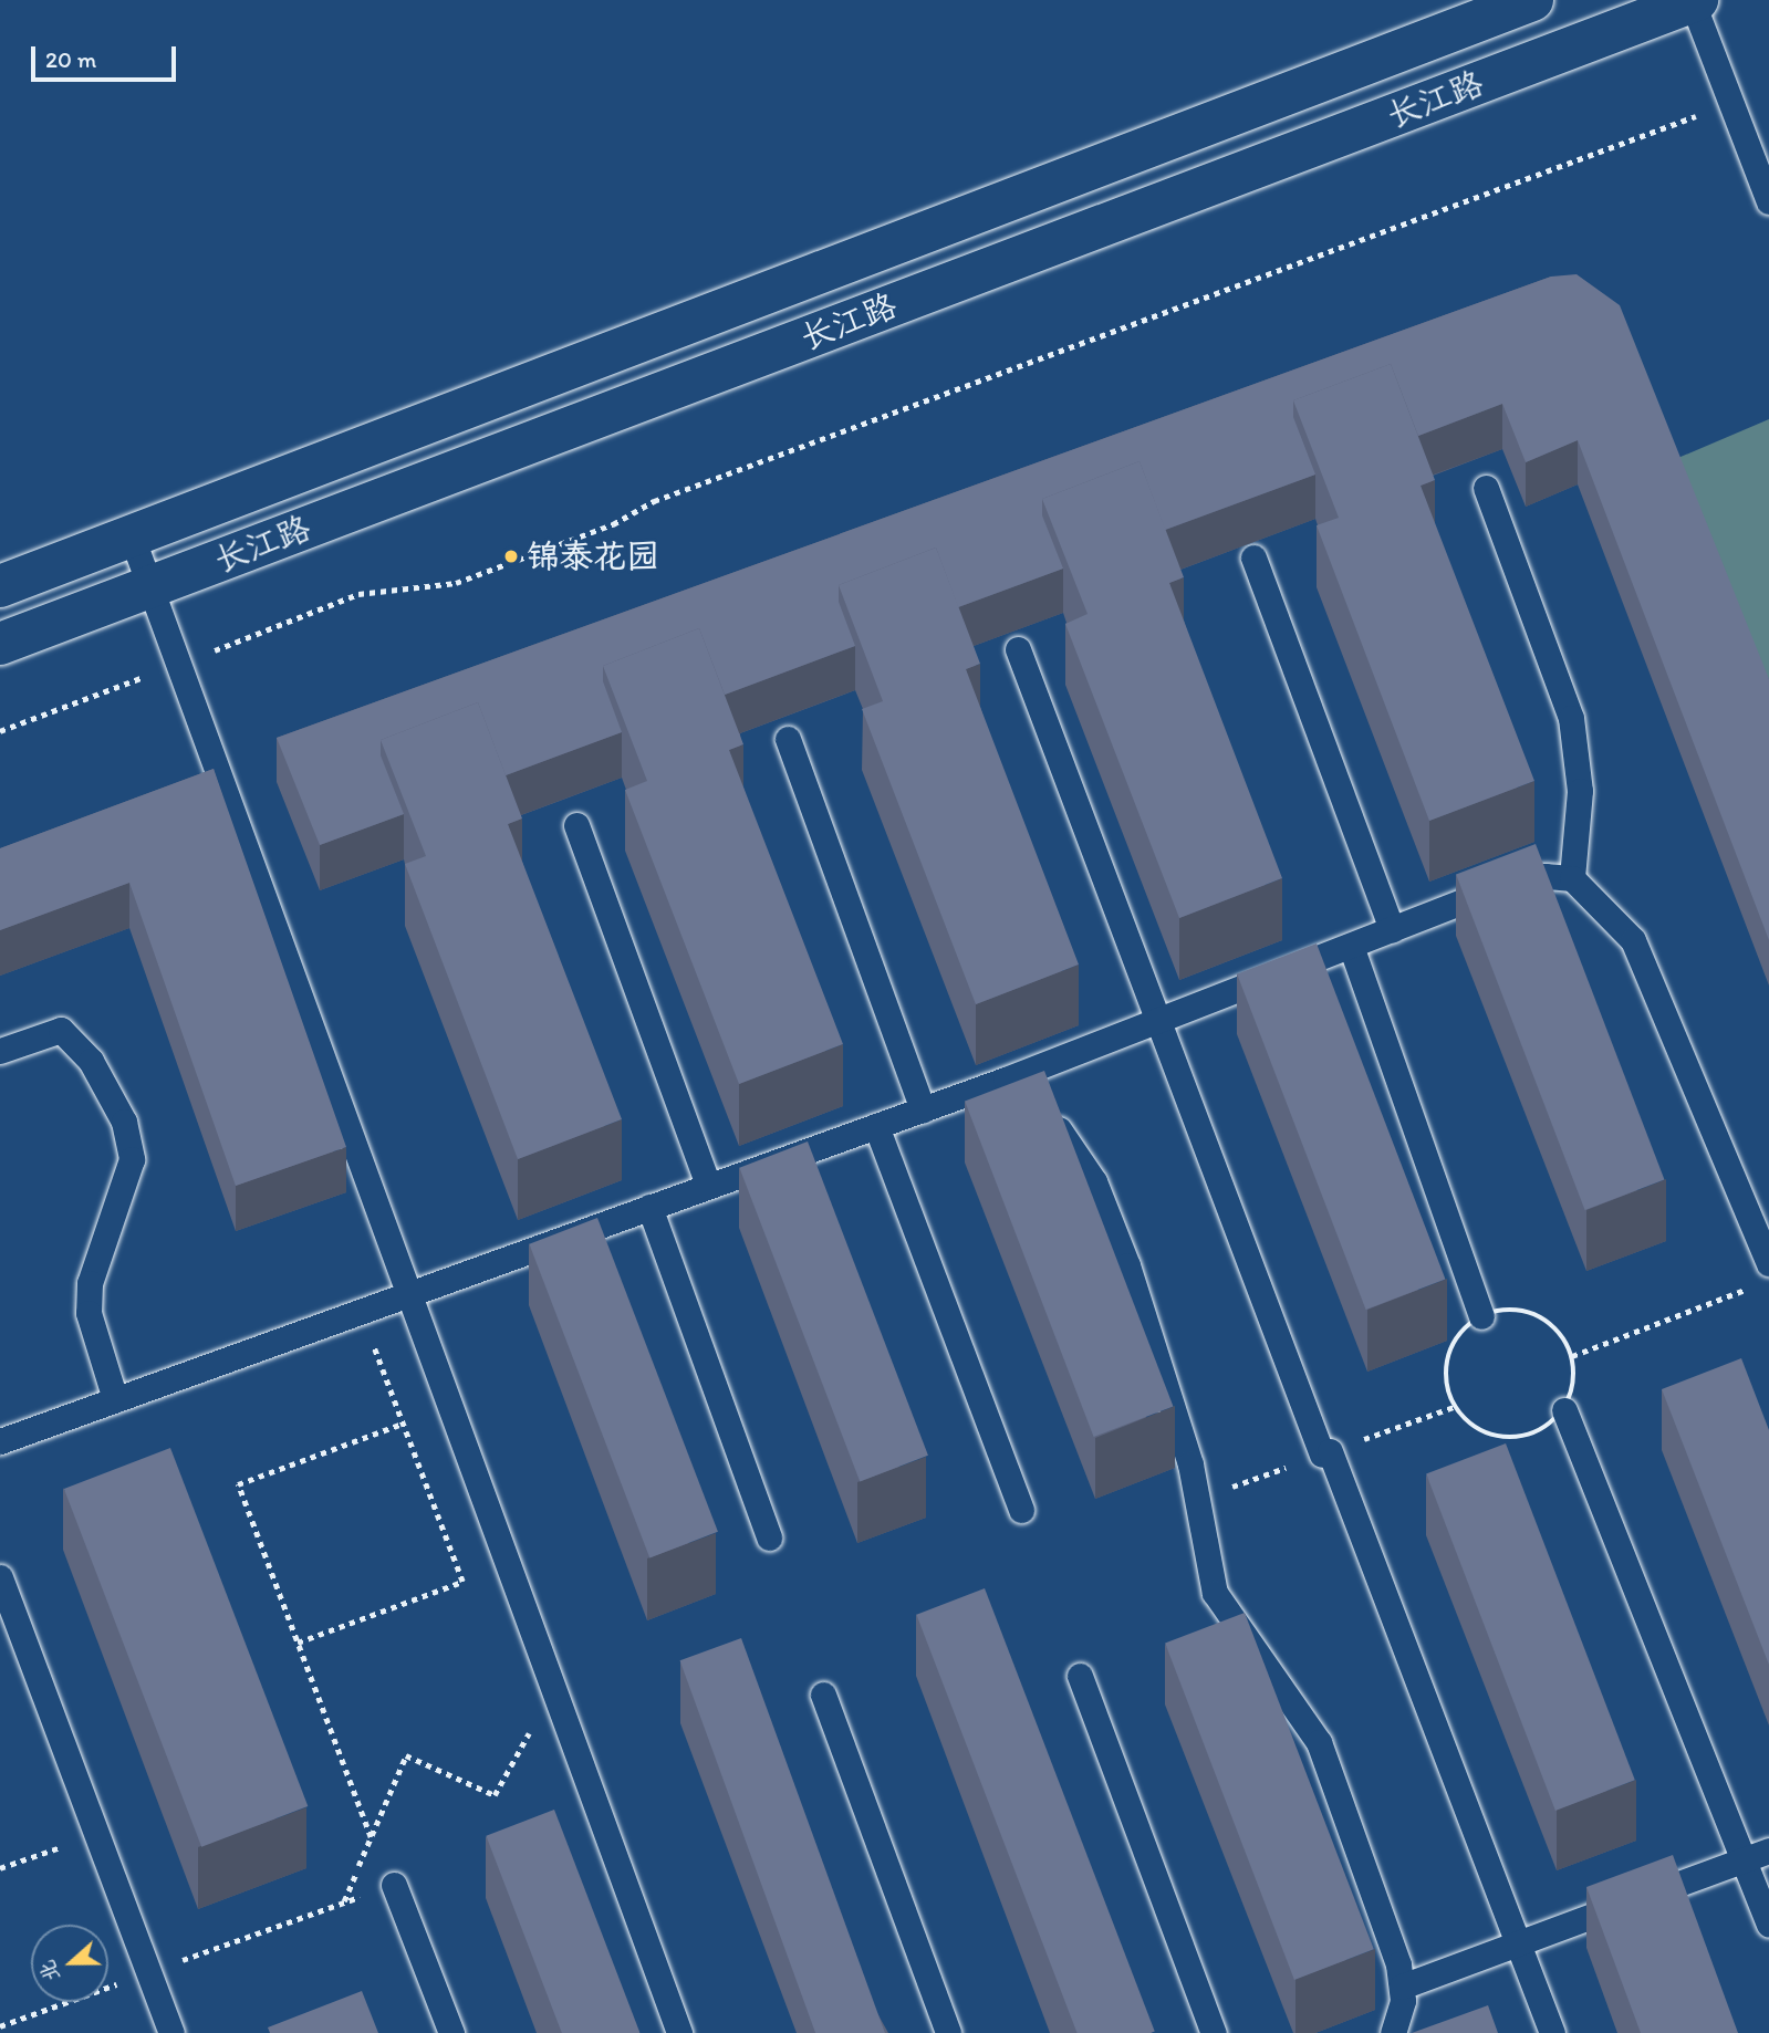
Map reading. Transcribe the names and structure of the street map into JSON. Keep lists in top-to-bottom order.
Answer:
{
  "streets": {
    "street": ["长江路"]
  },
  "places": ["锦泰花园"],
  "scale_bar": "20 m",
  "north": "left"
}
